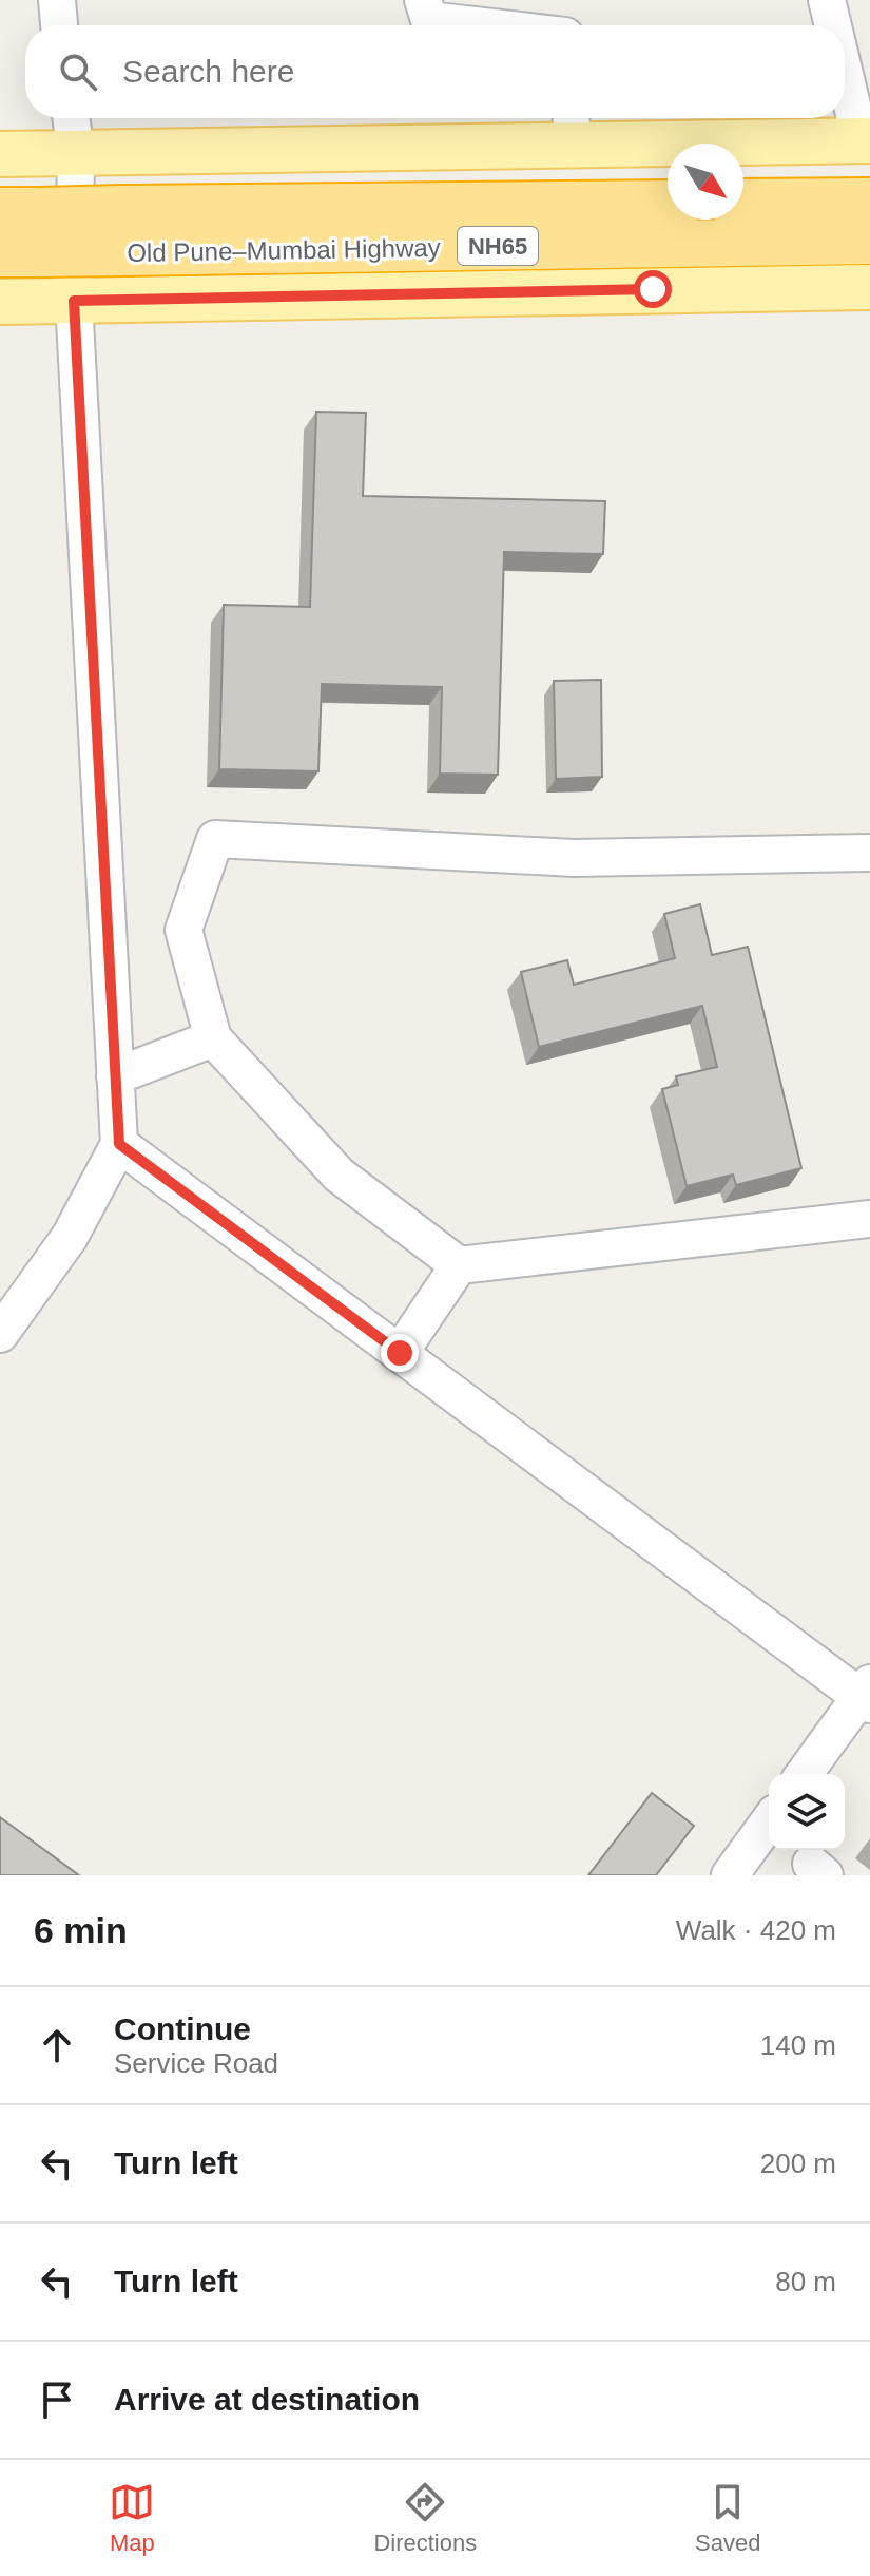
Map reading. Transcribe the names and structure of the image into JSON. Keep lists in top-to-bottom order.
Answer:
{
  "streets": {
    "highway": ["NH65", "Old Pune–Mumbai Highway"]
  },
  "north": "bottom right",
  "page": {
    "search": "Search here",
    "heading": ["6 min", "Walk · 420 m"],
    "list": [
      ["Continue", "Service Road", "140 m"],
      ["Turn left", "200 m"],
      ["Turn left", "80 m"],
      "Arrive at destination"
    ],
    "nav": ["Map", "Directions", "Saved"]
  }
}
